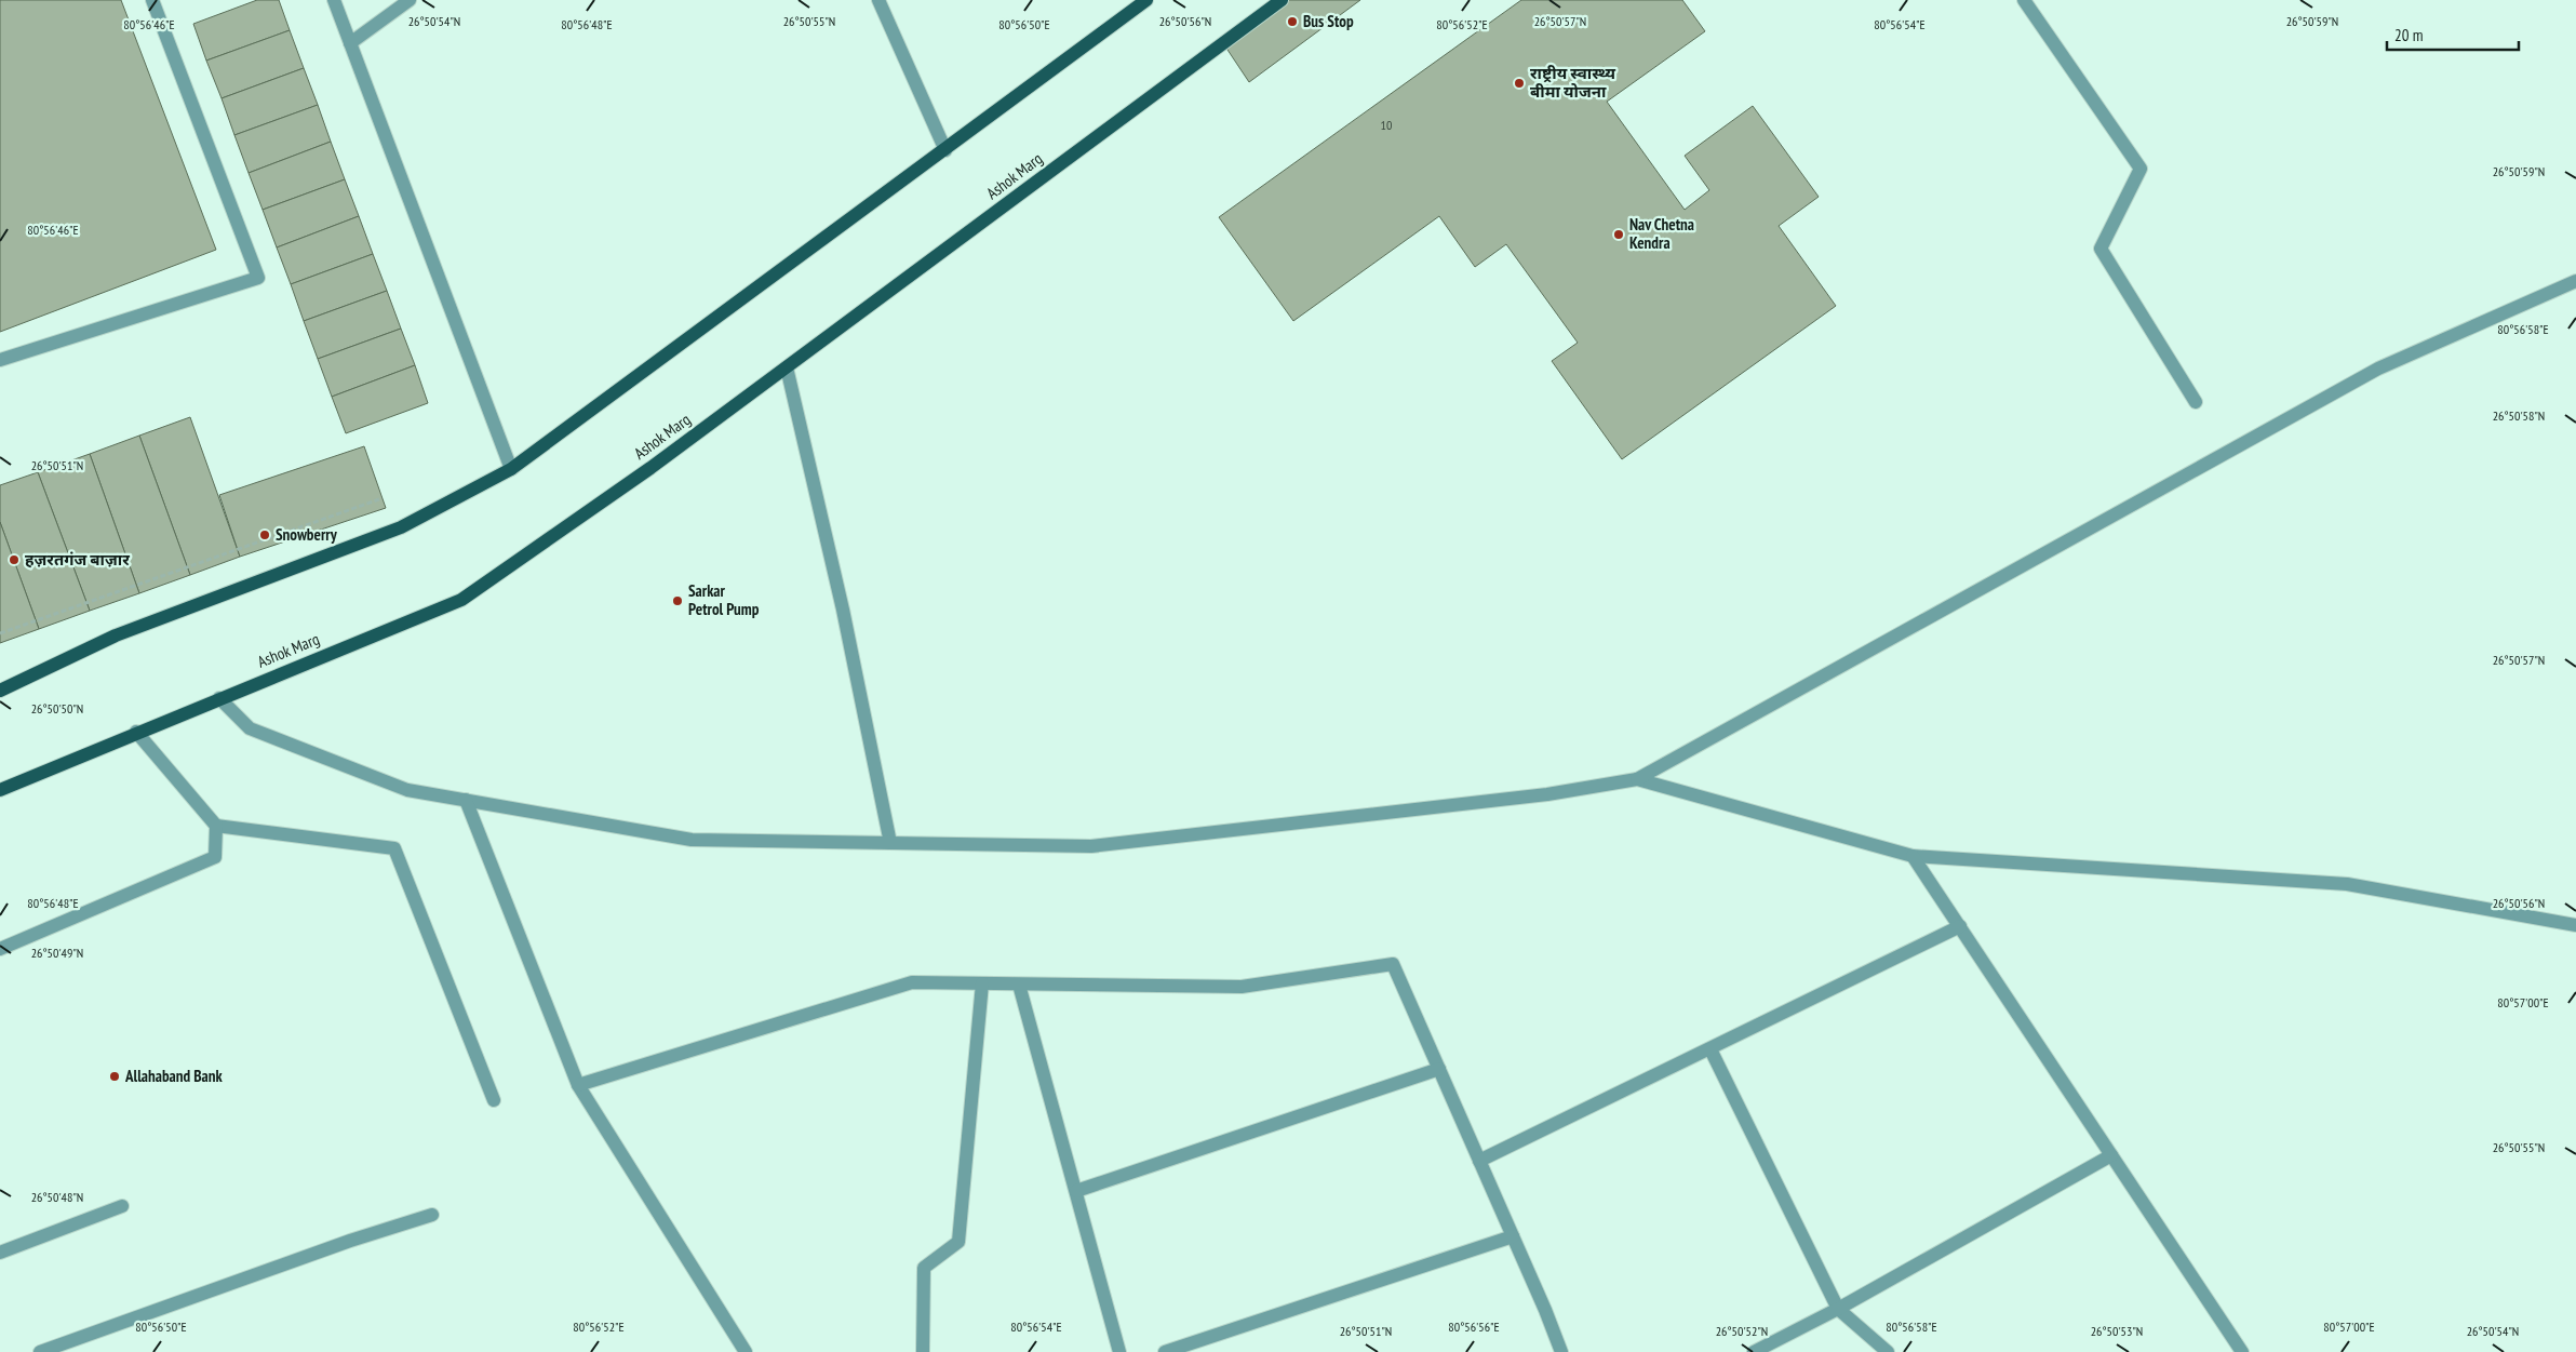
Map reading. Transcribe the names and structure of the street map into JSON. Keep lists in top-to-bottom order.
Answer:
{
  "streets": {
    "main road": ["Ashok Marg"]
  },
  "places": [
    "Bus Stop",
    "राष्ट्रीय स्वास्थ्य बीमा योजना",
    "Nav Chetna Kendra",
    "Snowberry",
    "हज़रतगंज बाज़ार",
    "Sarkar Petrol Pump",
    "Allahaband Bank"
  ],
  "house_numbers": ["10"],
  "scale_bar": "20 m",
  "coordinates": [
    "26°50'54\"N",
    "26°50'55\"N",
    "26°50'56\"N",
    "26°50'57\"N",
    "26°50'59\"N",
    "80°56'46\"E",
    "80°56'48\"E",
    "80°56'50\"E",
    "80°56'52\"E",
    "80°56'54\"E",
    "80°56'58\"E",
    "26°50'58\"N",
    "26°50'51\"N",
    "26°50'50\"N",
    "26°50'49\"N",
    "80°57'00\"E",
    "26°50'48\"N",
    "80°56'56\"E",
    "26°50'52\"N",
    "26°50'53\"N"
  ]
}
